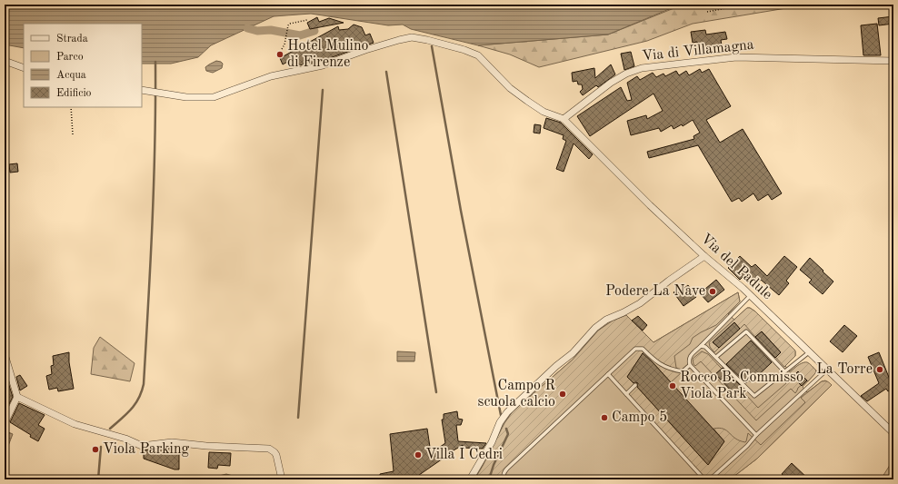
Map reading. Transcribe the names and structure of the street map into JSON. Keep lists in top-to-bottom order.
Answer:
{
  "streets": {
    "street": ["Via di Villamagna", "Via del Padule"]
  },
  "crossings": [
    ["Via di Villamagna", "Via del Padule"]
  ],
  "places": [
    "Hotel Mulino di Firenze",
    "Podere La Nave",
    "La Torre",
    "Rocco B. Commisso Viola Park",
    "Campo R scuola calcio",
    "Campo 5",
    "Viola Parking",
    "Villa I Cedri"
  ],
  "legend": [
    "Strada",
    "Parco",
    "Acqua",
    "Edificio"
  ]
}
